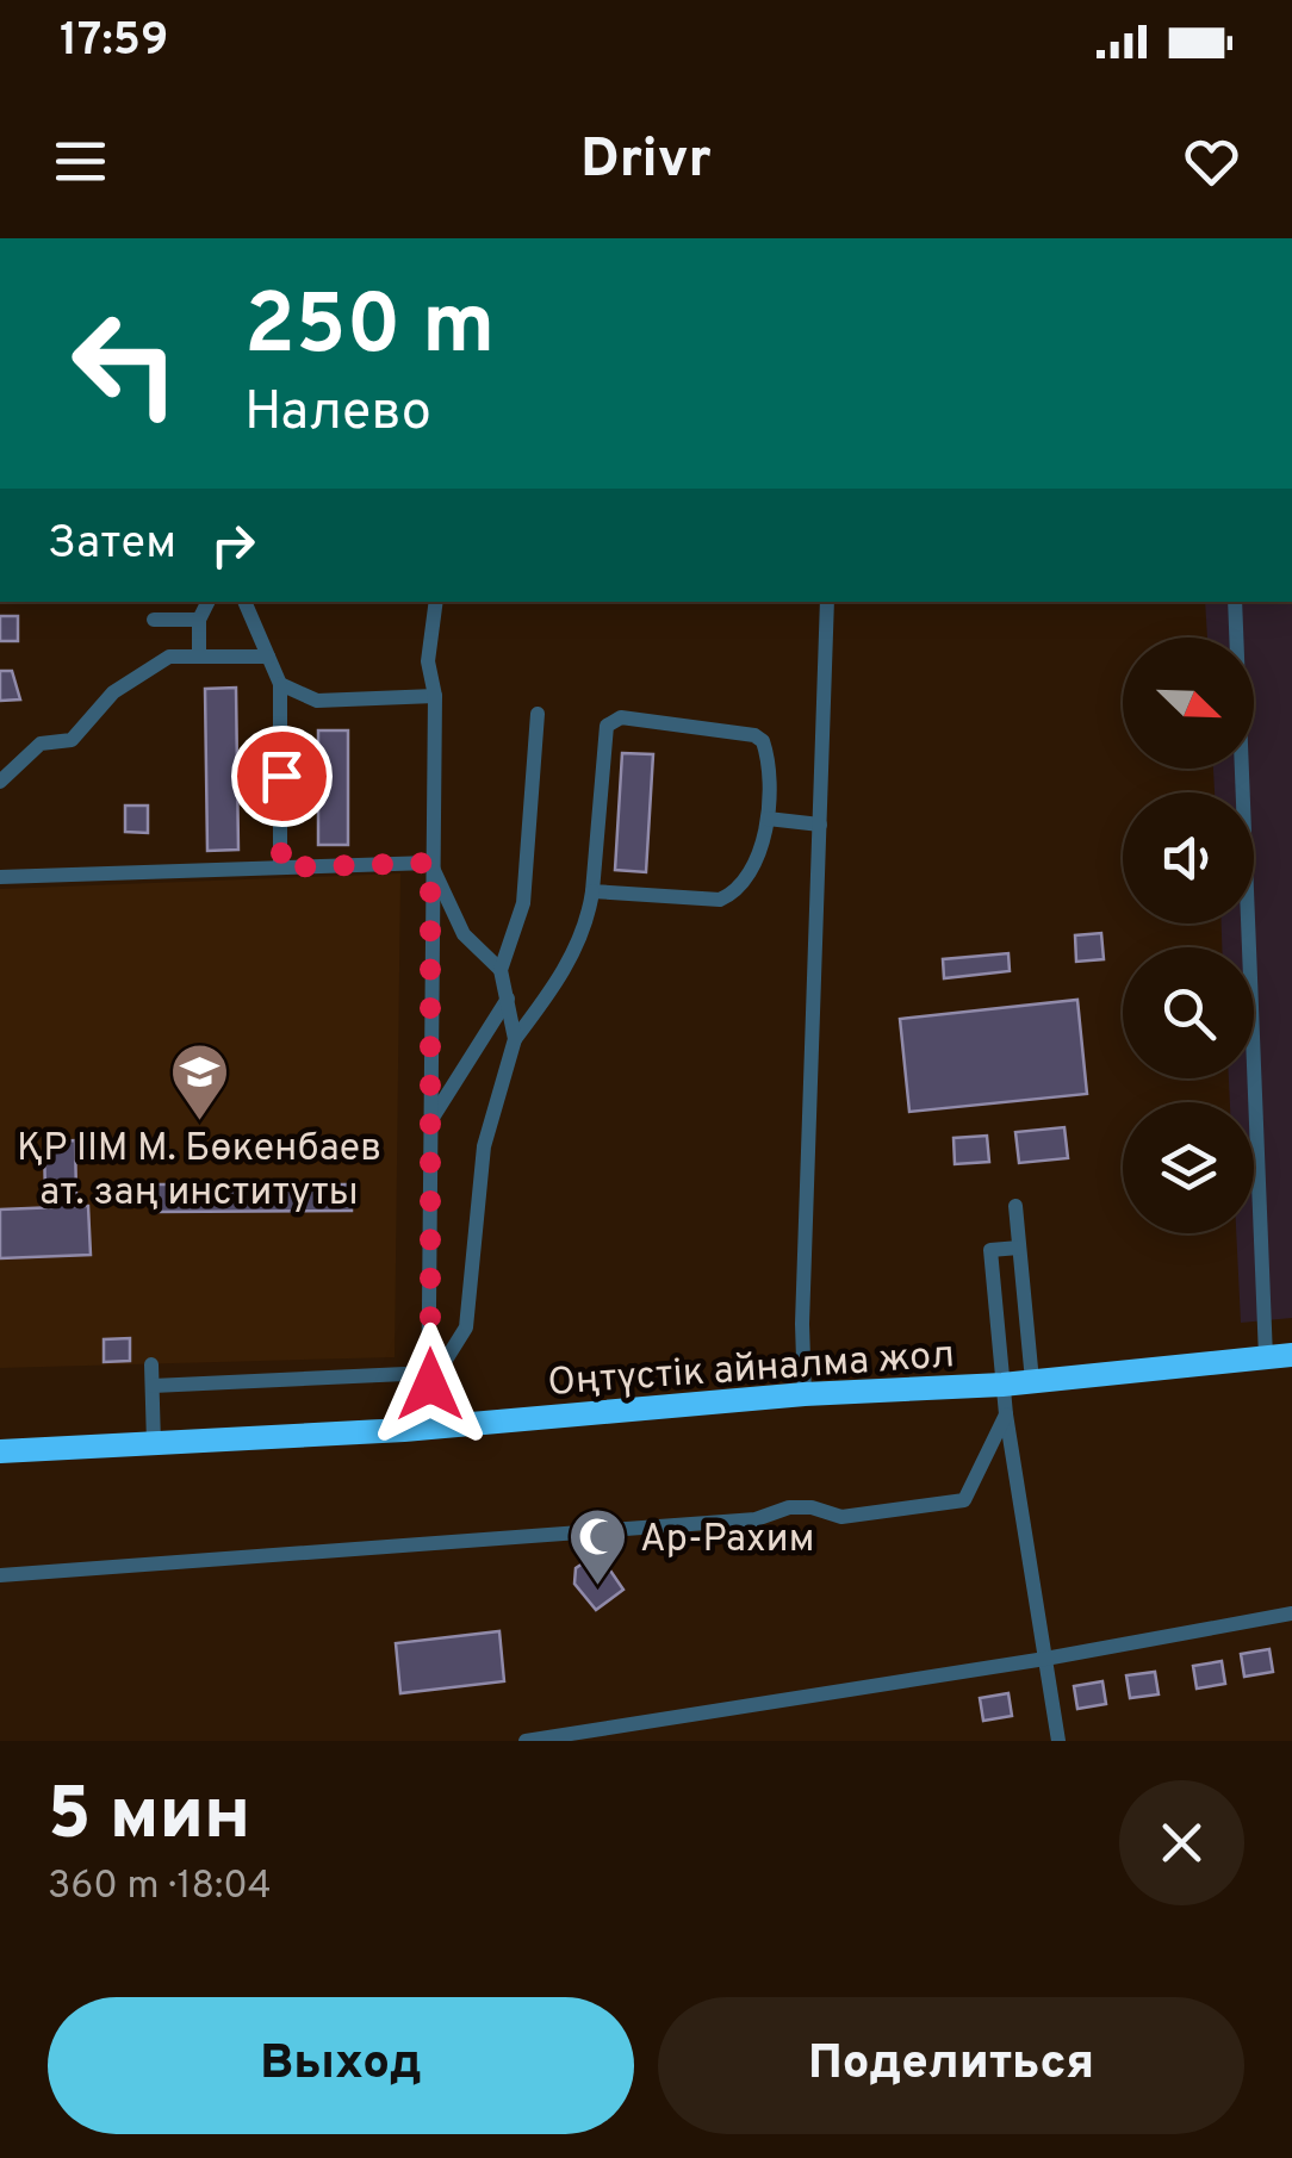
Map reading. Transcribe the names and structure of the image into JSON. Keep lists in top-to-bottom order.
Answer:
{
  "streets": {
    "highway": ["Оңтүстік айналма жол"]
  },
  "places": {
    "school or university": ["ҚР ІІМ М. Бөкенбаев ат. заң институты"],
    "mosque": ["Ар-Рахим"]
  },
  "north": "bottom right",
  "page": {
    "status": "17:59",
    "header": "Drivr",
    "turn": ["250 m", "Налево"],
    "then": "Затем",
    "heading": ["5 мин", "360 m · 18:04"],
    "buttons": ["Выход", "Поделиться"]
  }
}
